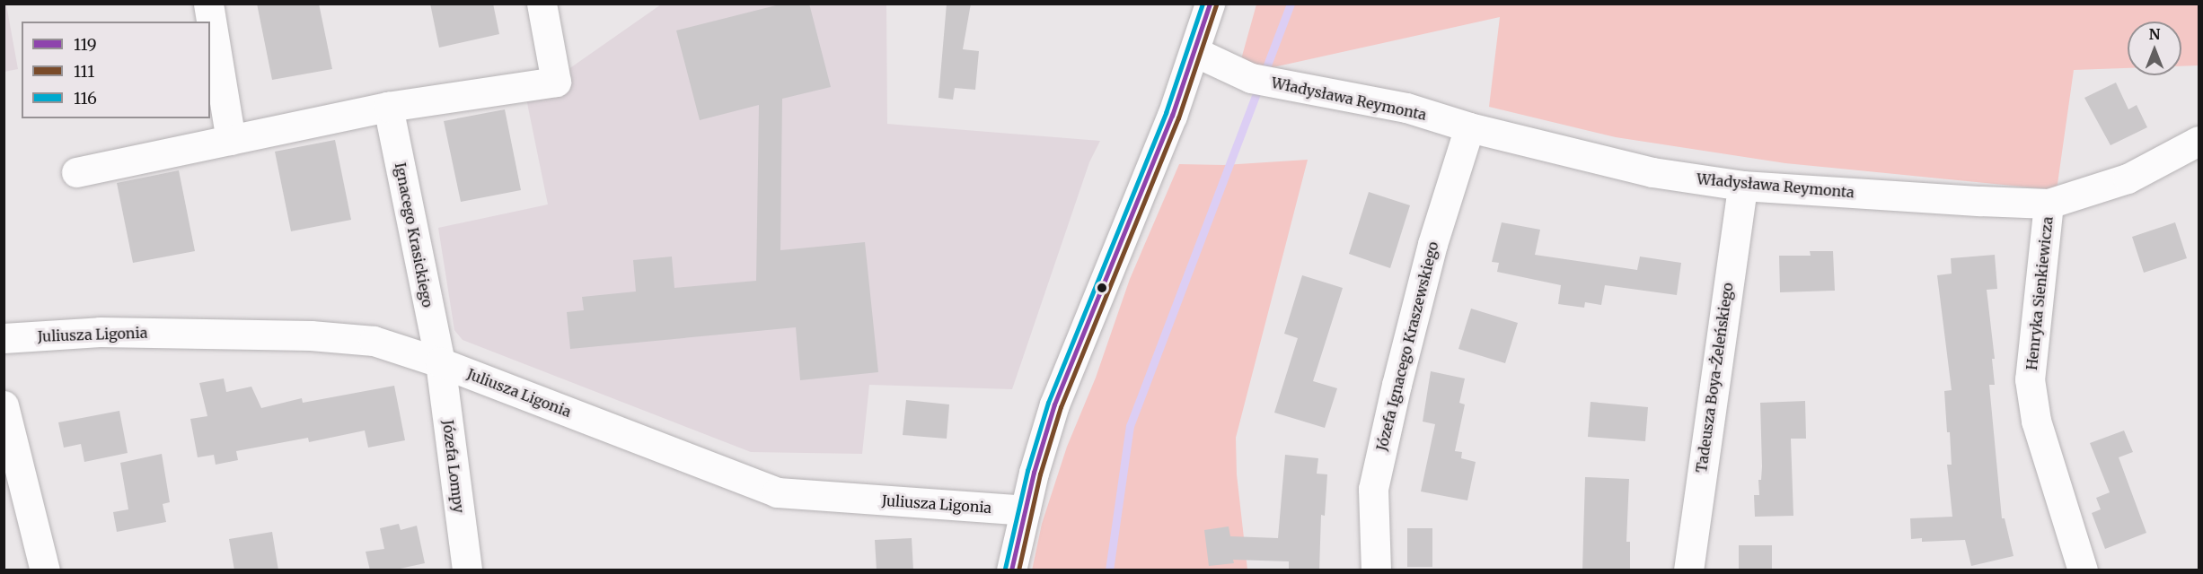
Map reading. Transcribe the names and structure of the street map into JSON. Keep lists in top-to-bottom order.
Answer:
{
  "streets": {
    "street": [
      "Władysława Reymonta",
      "Ignacego Krasickiego",
      "Henryka Sienkiewicza",
      "Juliusza Ligonia",
      "Józefa Ignacego Kraszewskiego",
      "Tadeusza Boya-Żeleńskiego",
      "Józefa Lompy"
    ]
  },
  "crossings": [
    ["Władysława Reymonta", "Henryka Sienkiewicza"],
    ["Władysława Reymonta", "Józefa Ignacego Kraszewskiego"],
    ["Władysława Reymonta", "Tadeusza Boya-Żeleńskiego"],
    ["Ignacego Krasickiego", "Juliusza Ligonia"],
    ["Ignacego Krasickiego", "Józefa Lompy"],
    ["Juliusza Ligonia", "Józefa Lompy"]
  ],
  "lines": ["transit line 119", "transit line 116", "transit line 111"],
  "legend": ["119", "111", "116"],
  "north": "top"
}
